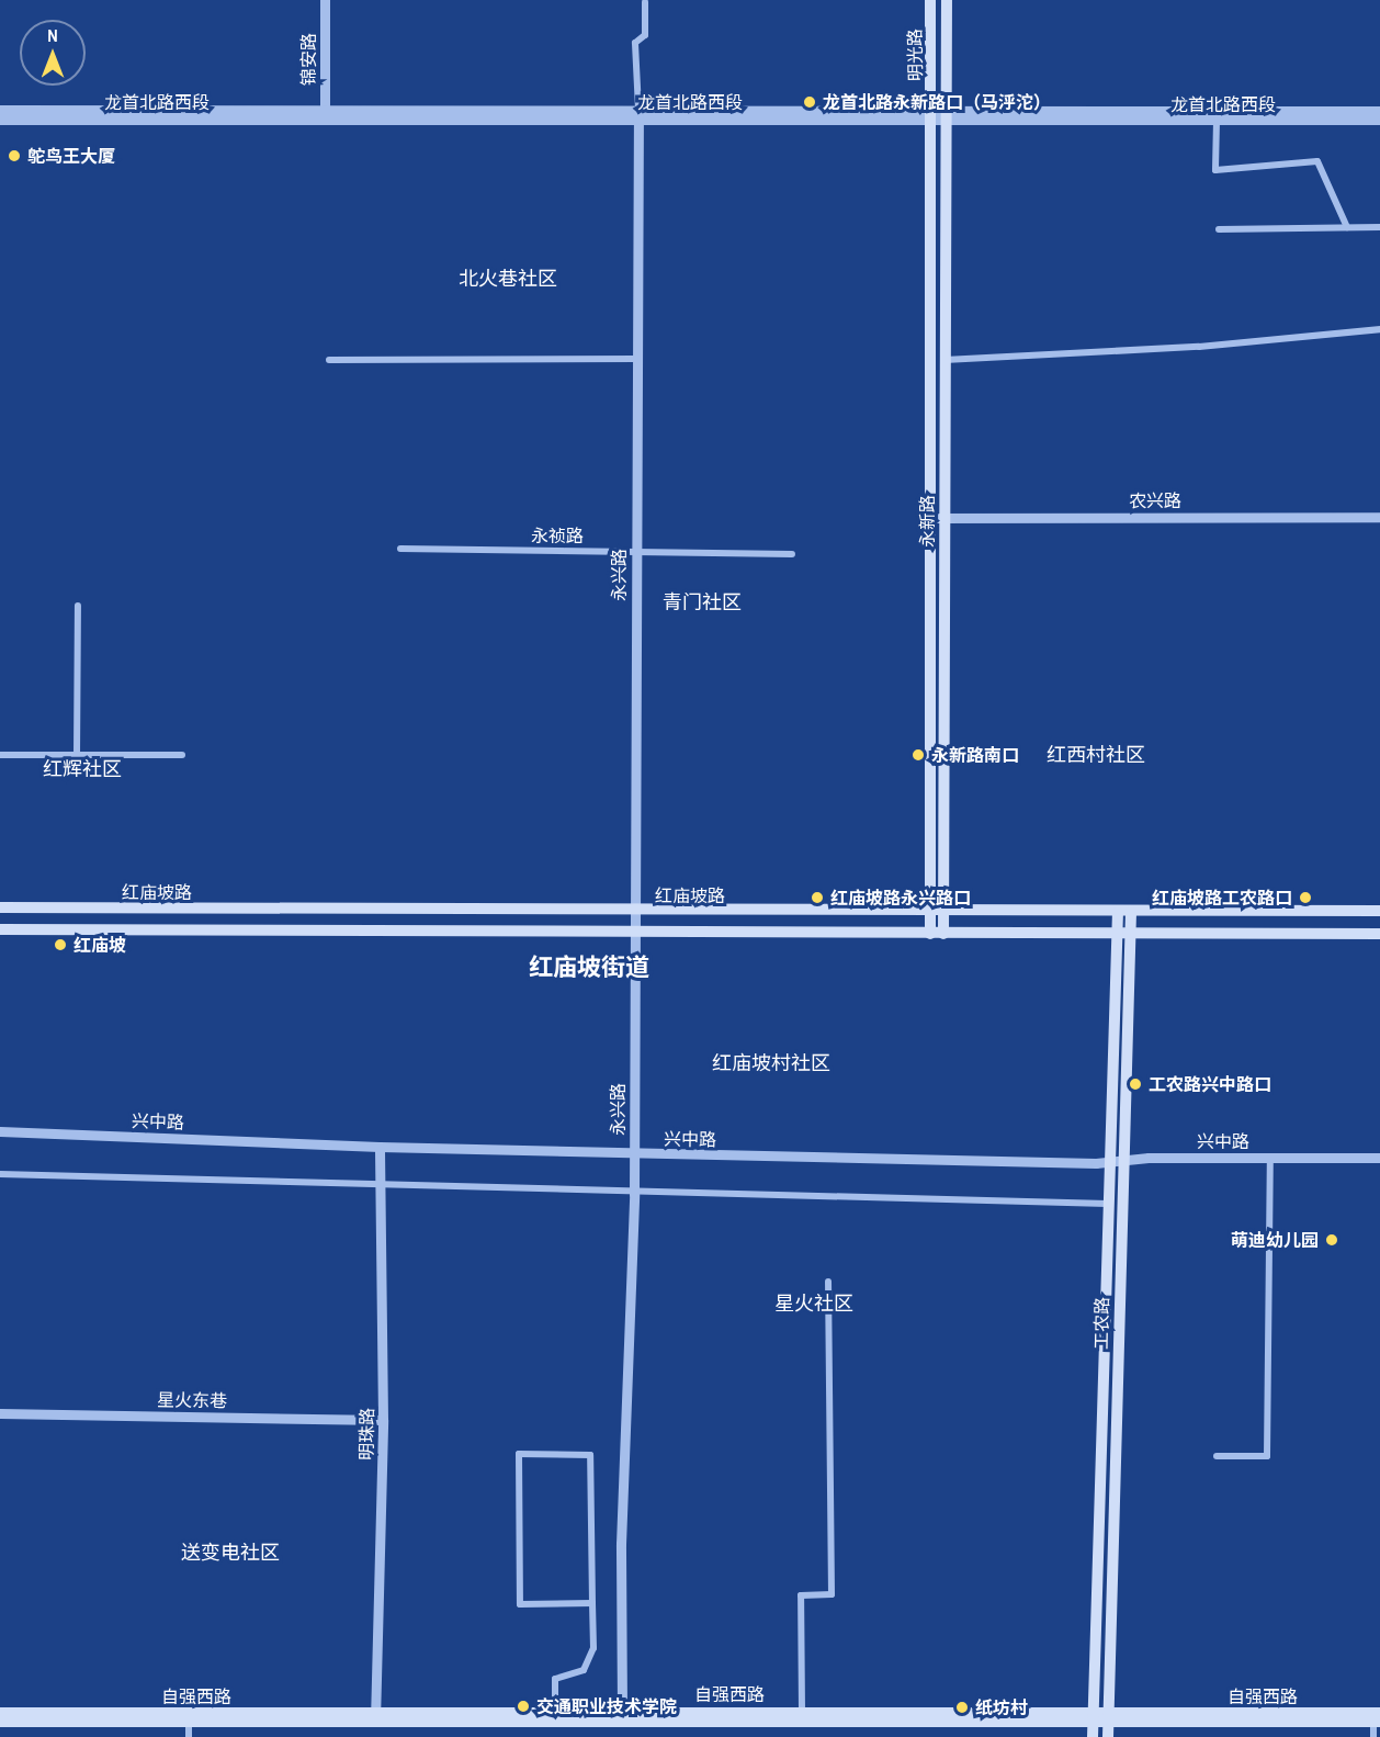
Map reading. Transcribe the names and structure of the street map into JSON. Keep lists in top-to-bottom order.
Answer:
{
  "streets": {
    "main road": [
      "明光路",
      "永新路",
      "红庙坡路",
      "工农路",
      "自强西路"
    ],
    "street": [
      "锦安路",
      "龙首北路西段",
      "农兴路",
      "永祯路",
      "永兴路",
      "兴中路",
      "星火东巷",
      "明珠路"
    ]
  },
  "crossings": [
    ["明光路", "龙首北路西段"],
    ["明光路", "永新路"],
    ["锦安路", "龙首北路西段"],
    ["龙首北路西段", "永新路"],
    ["龙首北路西段", "永兴路"],
    ["农兴路", "永新路"],
    ["永新路", "红庙坡路"],
    ["永祯路", "永兴路"],
    ["永兴路", "红庙坡路"],
    ["永兴路", "兴中路"],
    ["永兴路", "自强西路"],
    ["红庙坡路", "工农路"],
    ["兴中路", "工农路"],
    ["兴中路", "明珠路"],
    ["工农路", "自强西路"],
    ["星火东巷", "明珠路"],
    ["明珠路", "自强西路"]
  ],
  "districts": [
    "北火巷社区",
    "青门社区",
    "红西村社区",
    "红辉社区",
    "红庙坡街道",
    "红庙坡村社区",
    "星火社区",
    "送变电社区"
  ],
  "places": [
    "龙首北路永新路口（马泘沱）",
    "鸵鸟王大厦",
    "永新路南口",
    "红庙坡路永兴路口",
    "红庙坡路工农路口",
    "红庙坡",
    "工农路兴中路口",
    "萌迪幼儿园",
    "交通职业技术学院",
    "纸坊村"
  ],
  "north": "top"
}
